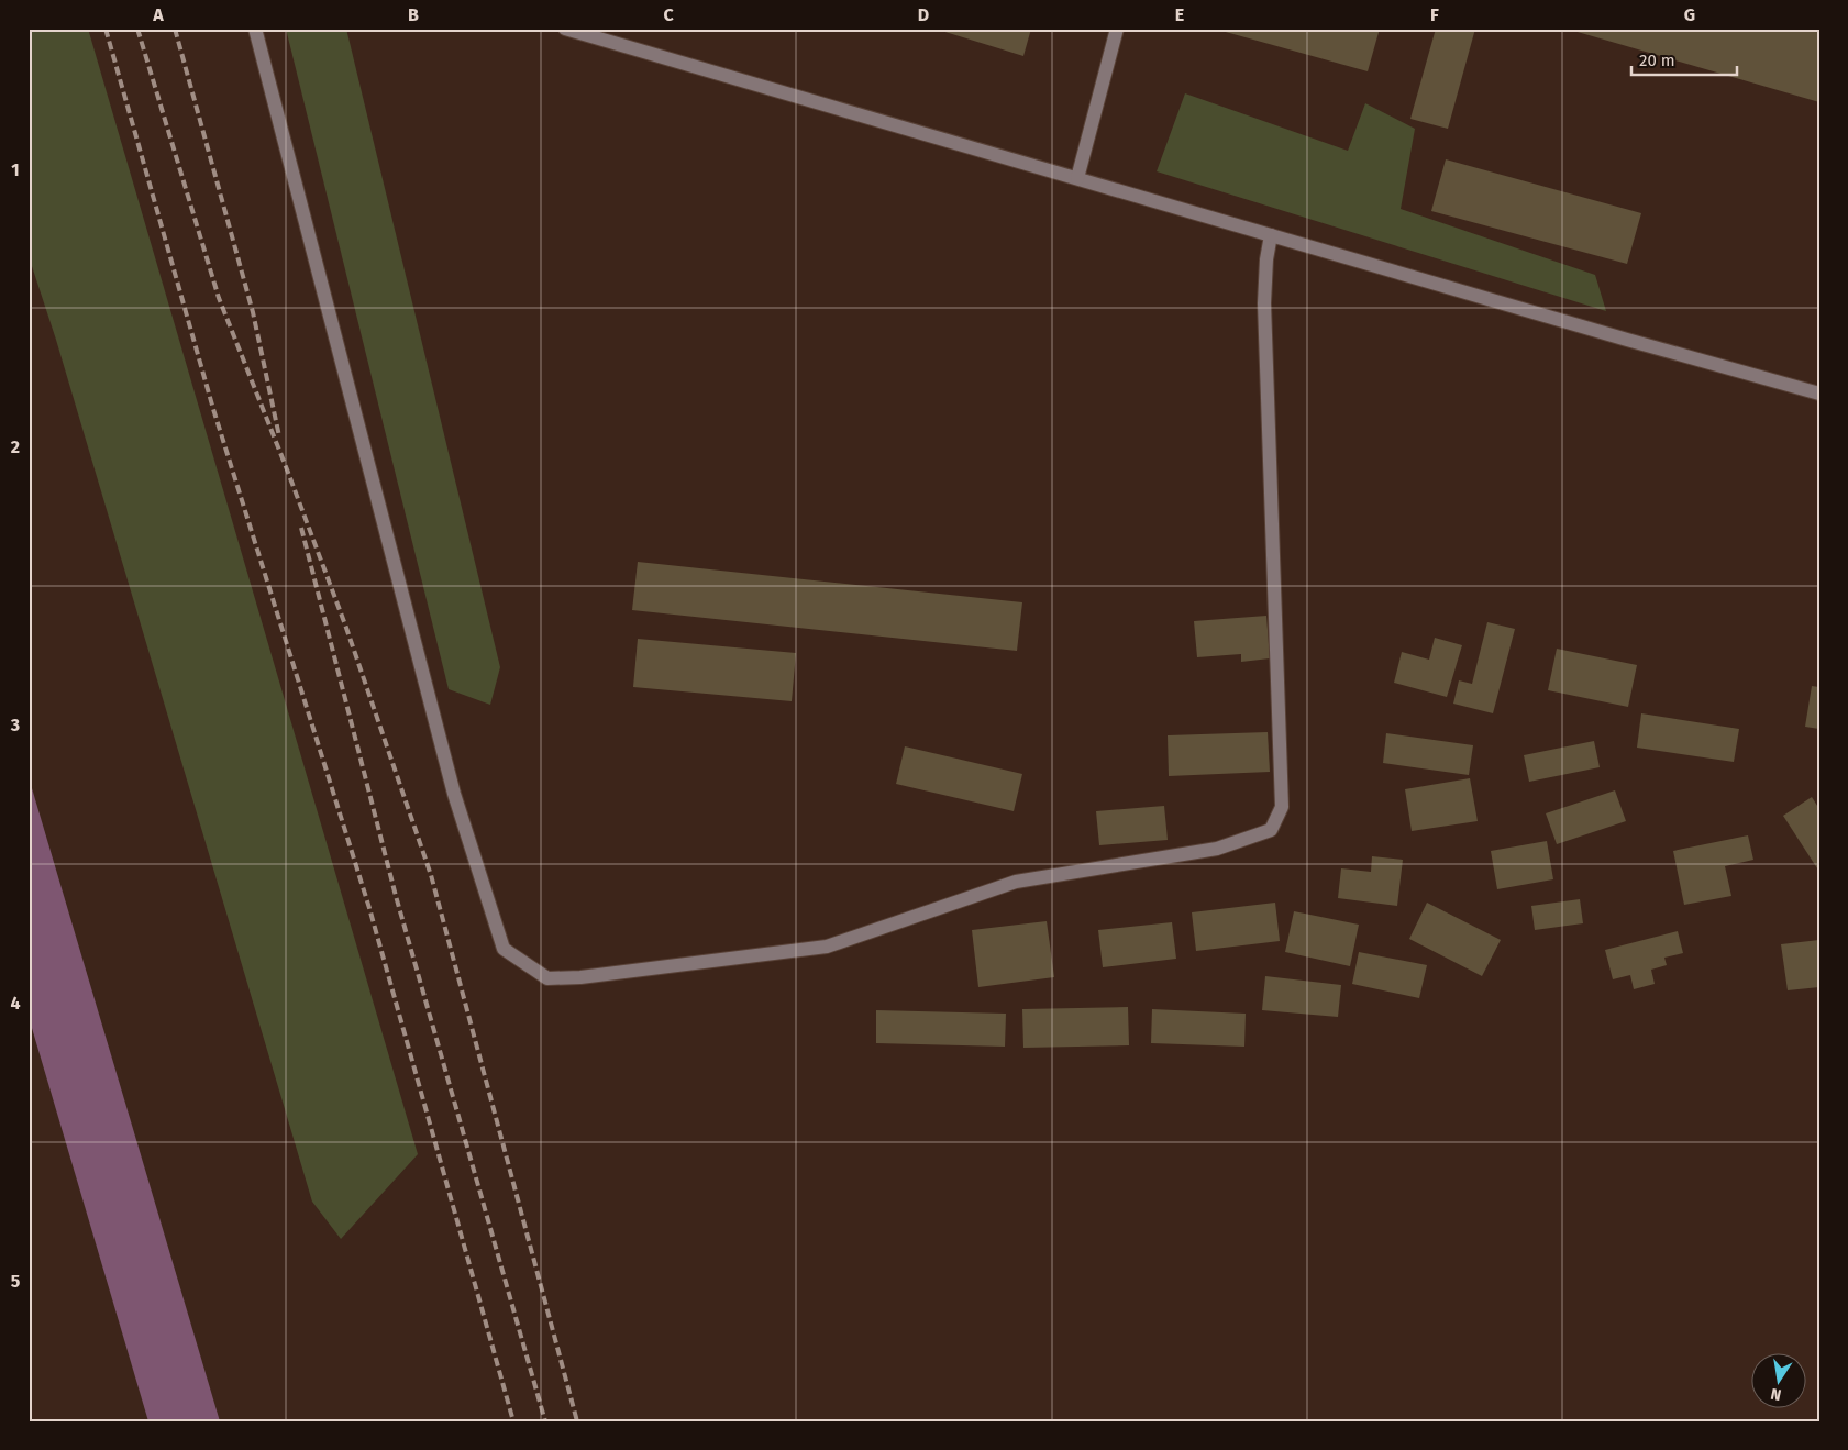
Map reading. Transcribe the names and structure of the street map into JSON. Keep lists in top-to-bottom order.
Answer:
{
  "scale_bar": "20 m",
  "north": "bottom",
  "grid": {
    "columns": [
      "A",
      "B",
      "C",
      "D",
      "E",
      "F",
      "G"
    ],
    "rows": [
      "1",
      "2",
      "3",
      "4",
      "5"
    ]
  }
}
